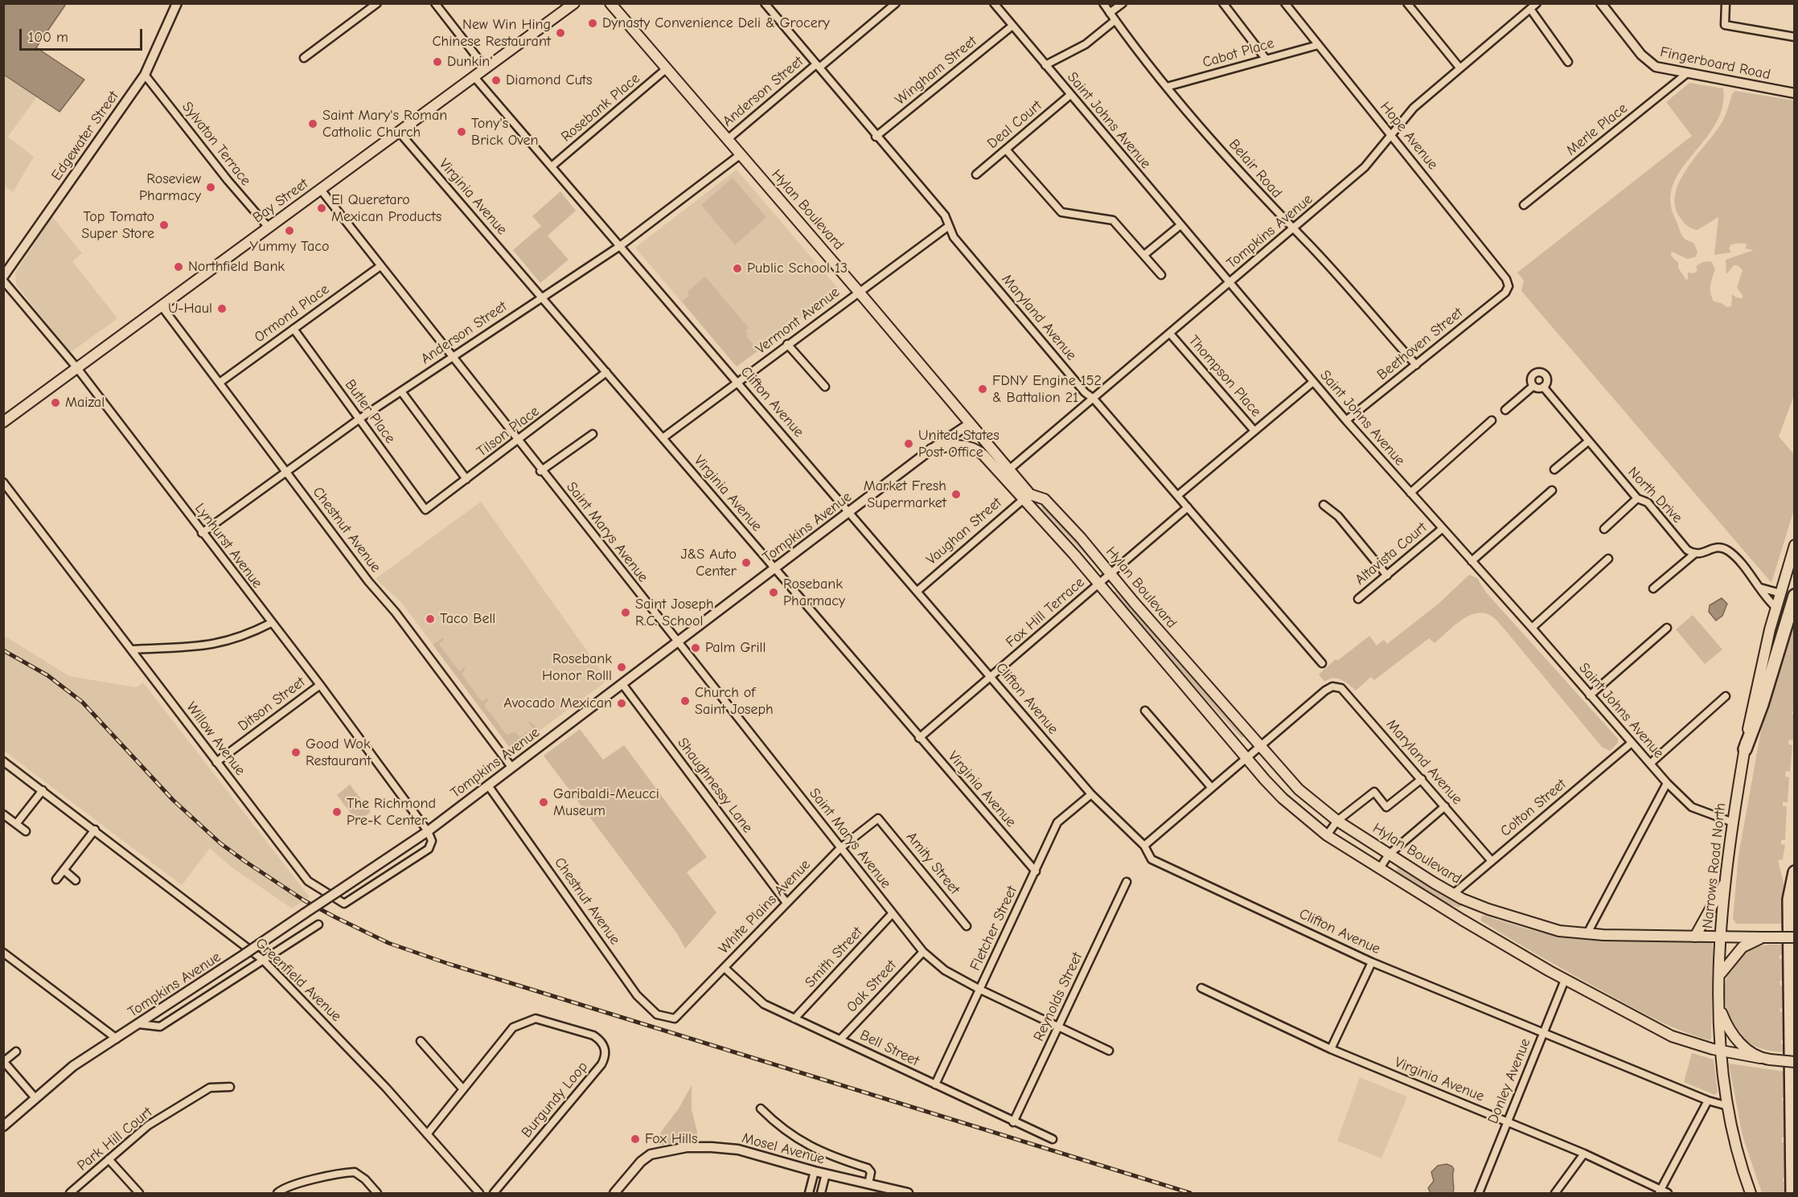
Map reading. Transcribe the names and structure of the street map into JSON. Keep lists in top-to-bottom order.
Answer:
{
  "streets": {
    "main road": ["Bay Street", "Hylan Boulevard", "Narrows Road North"],
    "street": [
      "Cabot Place",
      "Fingerboard Road",
      "Wingham Street",
      "Anderson Street",
      "Rosebank Place",
      "Saint Johns Avenue",
      "Deal Court",
      "Merle Place",
      "Edgewater Street",
      "Hope Avenue",
      "Sylvaton Terrace",
      "Belair Road",
      "Virginia Avenue",
      "Tompkins Avenue",
      "Ormond Place",
      "Maryland Avenue",
      "Vermont Avenue",
      "Beethoven Street",
      "Thompson Place",
      "Clifton Avenue",
      "Butler Place",
      "Tilson Place",
      "North Drive",
      "Chestnut Avenue",
      "Vaughan Street",
      "Saint Marys Avenue",
      "Lynhurst Avenue",
      "Altavista Court",
      "Fox Hill Terrace",
      "Ditson Street",
      "Willow Avenue",
      "Shaughnessy Lane",
      "Colton Street",
      "Amity Street",
      "White Plains Avenue",
      "Fletcher Street",
      "Smith Street",
      "Greenfield Avenue",
      "Oak Street",
      "Reynolds Street",
      "Bell Street",
      "Donley Avenue",
      "Burgundy Loop",
      "Park Hill Court",
      "Mosel Avenue"
    ]
  },
  "crossings": [
    ["Cabot Place", "Hope Avenue"],
    ["Cabot Place", "Belair Road"],
    ["Fingerboard Road", "Merle Place"],
    ["Wingham Street", "Saint Johns Avenue"],
    ["Wingham Street", "Maryland Avenue"],
    ["Anderson Street", "Virginia Avenue"],
    ["Anderson Street", "Hylan Boulevard"],
    ["Anderson Street", "Maryland Avenue"],
    ["Anderson Street", "Clifton Avenue"],
    ["Anderson Street", "Butler Place"],
    ["Anderson Street", "Chestnut Avenue"],
    ["Anderson Street", "Saint Marys Avenue"],
    ["Anderson Street", "Lynhurst Avenue"],
    ["Rosebank Place", "Hylan Boulevard"],
    ["Rosebank Place", "Clifton Avenue"],
    ["Saint Johns Avenue", "Deal Court"],
    ["Saint Johns Avenue", "Tompkins Avenue"],
    ["Saint Johns Avenue", "Beethoven Street"],
    ["Saint Johns Avenue", "Altavista Court"],
    ["Saint Johns Avenue", "Colton Street"],
    ["Saint Johns Avenue", "Narrows Road North"],
    ["Edgewater Street", "Sylvaton Terrace"],
    ["Hope Avenue", "Tompkins Avenue"],
    ["Hope Avenue", "Beethoven Street"],
    ["Sylvaton Terrace", "Bay Street"],
    ["Belair Road", "Tompkins Avenue"],
    ["Belair Road", "Beethoven Street"],
    ["Virginia Avenue", "Bay Street"],
    ["Virginia Avenue", "Tompkins Avenue"],
    ["Virginia Avenue", "Vermont Avenue"],
    ["Virginia Avenue", "Tilson Place"],
    ["Virginia Avenue", "Fox Hill Terrace"],
    ["Virginia Avenue", "Fletcher Street"],
    ["Virginia Avenue", "Donley Avenue"],
    ["Bay Street", "Clifton Avenue"],
    ["Bay Street", "Chestnut Avenue"],
    ["Bay Street", "Saint Marys Avenue"],
    ["Bay Street", "Lynhurst Avenue"],
    ["Hylan Boulevard", "Tompkins Avenue"],
    ["Hylan Boulevard", "Maryland Avenue"],
    ["Hylan Boulevard", "Vermont Avenue"],
    ["Hylan Boulevard", "Vaughan Street"],
    ["Hylan Boulevard", "Fox Hill Terrace"],
    ["Hylan Boulevard", "Colton Street"],
    ["Hylan Boulevard", "Narrows Road North"],
    ["Hylan Boulevard", "Donley Avenue"],
    ["Tompkins Avenue", "Maryland Avenue"],
    ["Tompkins Avenue", "Thompson Place"],
    ["Tompkins Avenue", "Clifton Avenue"],
    ["Tompkins Avenue", "Chestnut Avenue"],
    ["Tompkins Avenue", "Saint Marys Avenue"],
    ["Tompkins Avenue", "Lynhurst Avenue"],
    ["Tompkins Avenue", "Willow Avenue"],
    ["Tompkins Avenue", "Shaughnessy Lane"],
    ["Ormond Place", "Butler Place"],
    ["Ormond Place", "Chestnut Avenue"],
    ["Ormond Place", "Saint Marys Avenue"],
    ["Maryland Avenue", "Vermont Avenue"],
    ["Maryland Avenue", "Thompson Place"],
    ["Maryland Avenue", "Fox Hill Terrace"],
    ["Maryland Avenue", "Colton Street"],
    ["Vermont Avenue", "Clifton Avenue"],
    ["Clifton Avenue", "Vaughan Street"],
    ["Clifton Avenue", "Fox Hill Terrace"],
    ["Clifton Avenue", "Narrows Road North"],
    ["Clifton Avenue", "Fletcher Street"],
    ["Clifton Avenue", "Donley Avenue"],
    ["Butler Place", "Tilson Place"],
    ["Tilson Place", "Saint Marys Avenue"],
    ["Chestnut Avenue", "White Plains Avenue"],
    ["Saint Marys Avenue", "White Plains Avenue"],
    ["Saint Marys Avenue", "Fletcher Street"],
    ["Saint Marys Avenue", "Smith Street"],
    ["Saint Marys Avenue", "Oak Street"],
    ["Saint Marys Avenue", "Reynolds Street"],
    ["Lynhurst Avenue", "Ditson Street"],
    ["Lynhurst Avenue", "Willow Avenue"],
    ["Ditson Street", "Willow Avenue"],
    ["Shaughnessy Lane", "White Plains Avenue"],
    ["Amity Street", "White Plains Avenue"],
    ["White Plains Avenue", "Bell Street"],
    ["Fletcher Street", "Bell Street"],
    ["Smith Street", "Bell Street"],
    ["Greenfield Avenue", "Burgundy Loop"],
    ["Oak Street", "Bell Street"],
    ["Reynolds Street", "Bell Street"]
  ],
  "places": [
    "Dynasty Convenience Deli & Grocery",
    "New Win Hing Chinese Restaurant",
    "Dunkin'",
    "Diamond Cuts",
    "Saint Mary's Roman Catholic Church",
    "Tony's Brick Oven",
    "Roseview Pharmacy",
    "El Queretaro Mexican Products",
    "Top Tomato Super Store",
    "Yummy Taco",
    "Northfield Bank",
    "Public School 13",
    "U-Haul",
    "FDNY Engine 152 & Battalion 21",
    "Maizal",
    "United States Post Office",
    "Market Fresh Supermarket",
    "J&S Auto Center",
    "Rosebank Pharmacy",
    "Saint Joseph R.C. School",
    "Taco Bell",
    "Palm Grill",
    "Rosebank Honor Rolll",
    "Church of Saint Joseph",
    "Avocado Mexican",
    "Good Wok Restaurant",
    "Garibaldi-Meucci Museum",
    "The Richmond Pre-K Center",
    "Fox Hills"
  ],
  "scale_bar": "100 m"
}
